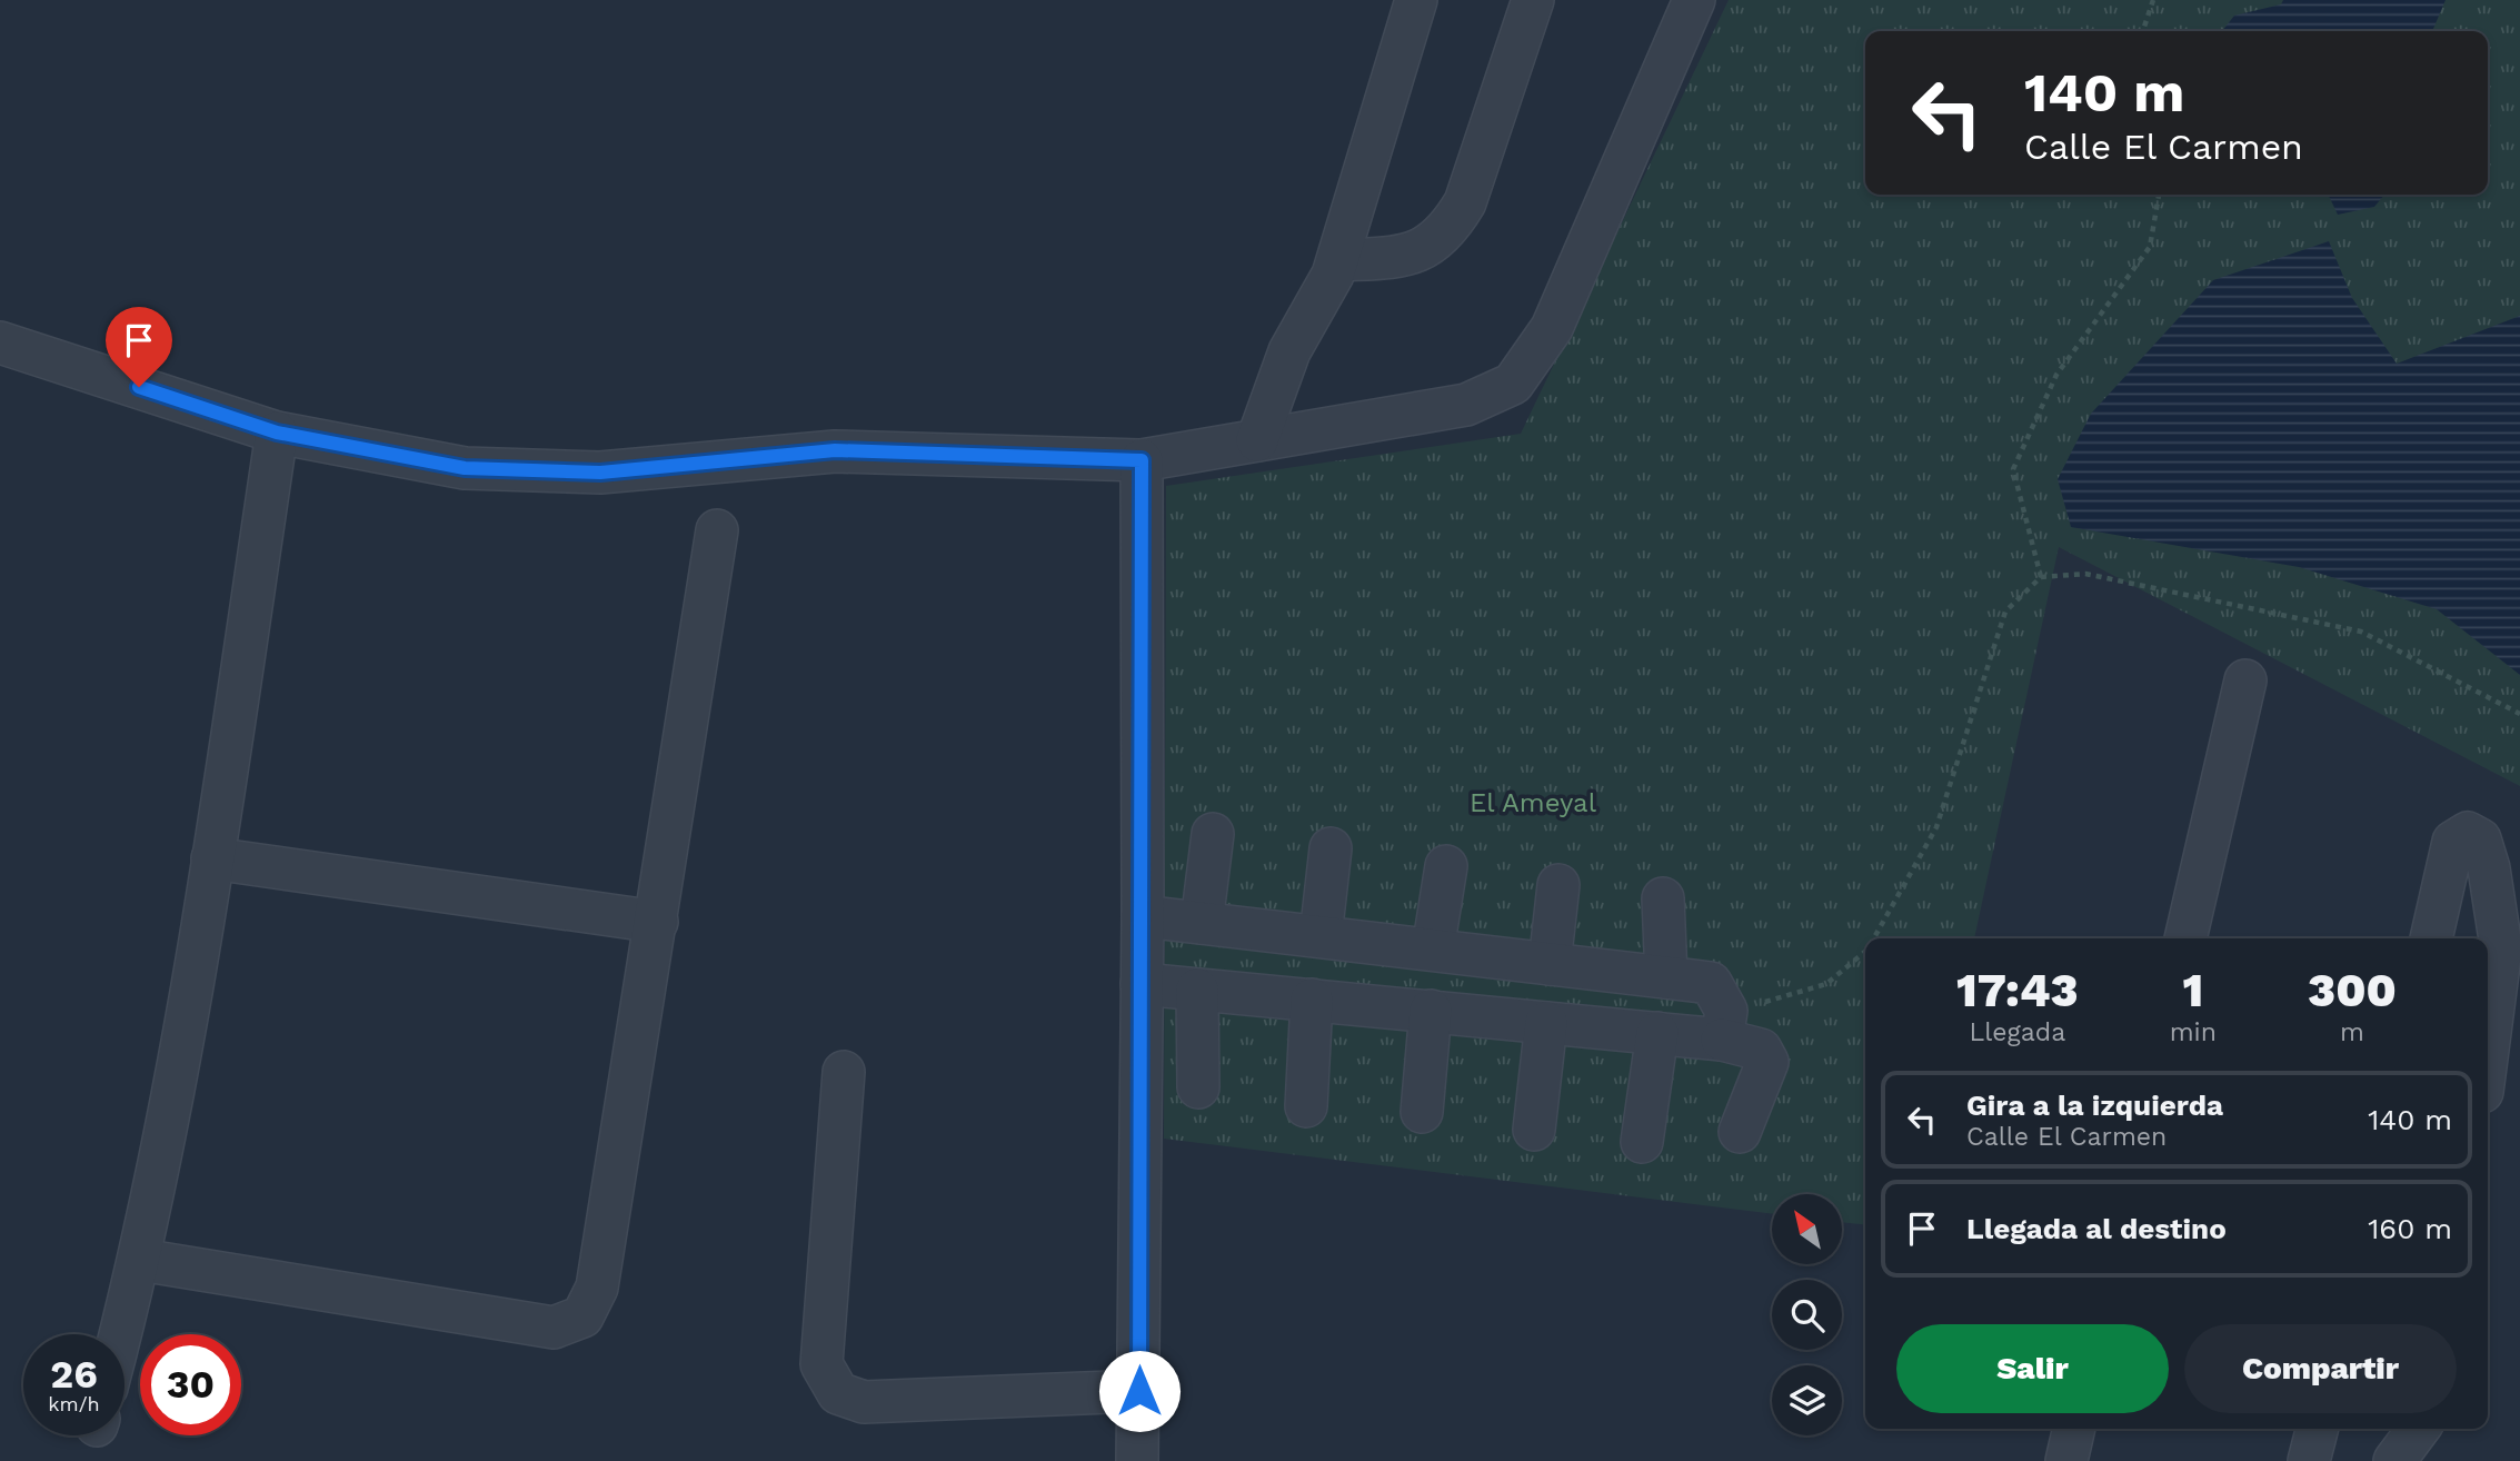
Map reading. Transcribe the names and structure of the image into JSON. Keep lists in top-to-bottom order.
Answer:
{
  "parks": ["El Ameyal"],
  "north": "top left",
  "page": {
    "turn": ["140 m", "Calle El Carmen"],
    "eta": [
      "17:43",
      "Llegada",
      "1",
      "min",
      "300",
      "m"
    ],
    "list": [
      {
        "name": "Gira a la izquierda",
        "note": "Calle El Carmen",
        "value": "140 m"
      },
      {
        "name": "Llegada al destino",
        "value": "160 m"
      }
    ],
    "buttons": ["Salir", "Compartir"],
    "speed": "26 km/h",
    "limit": "30"
  }
}
